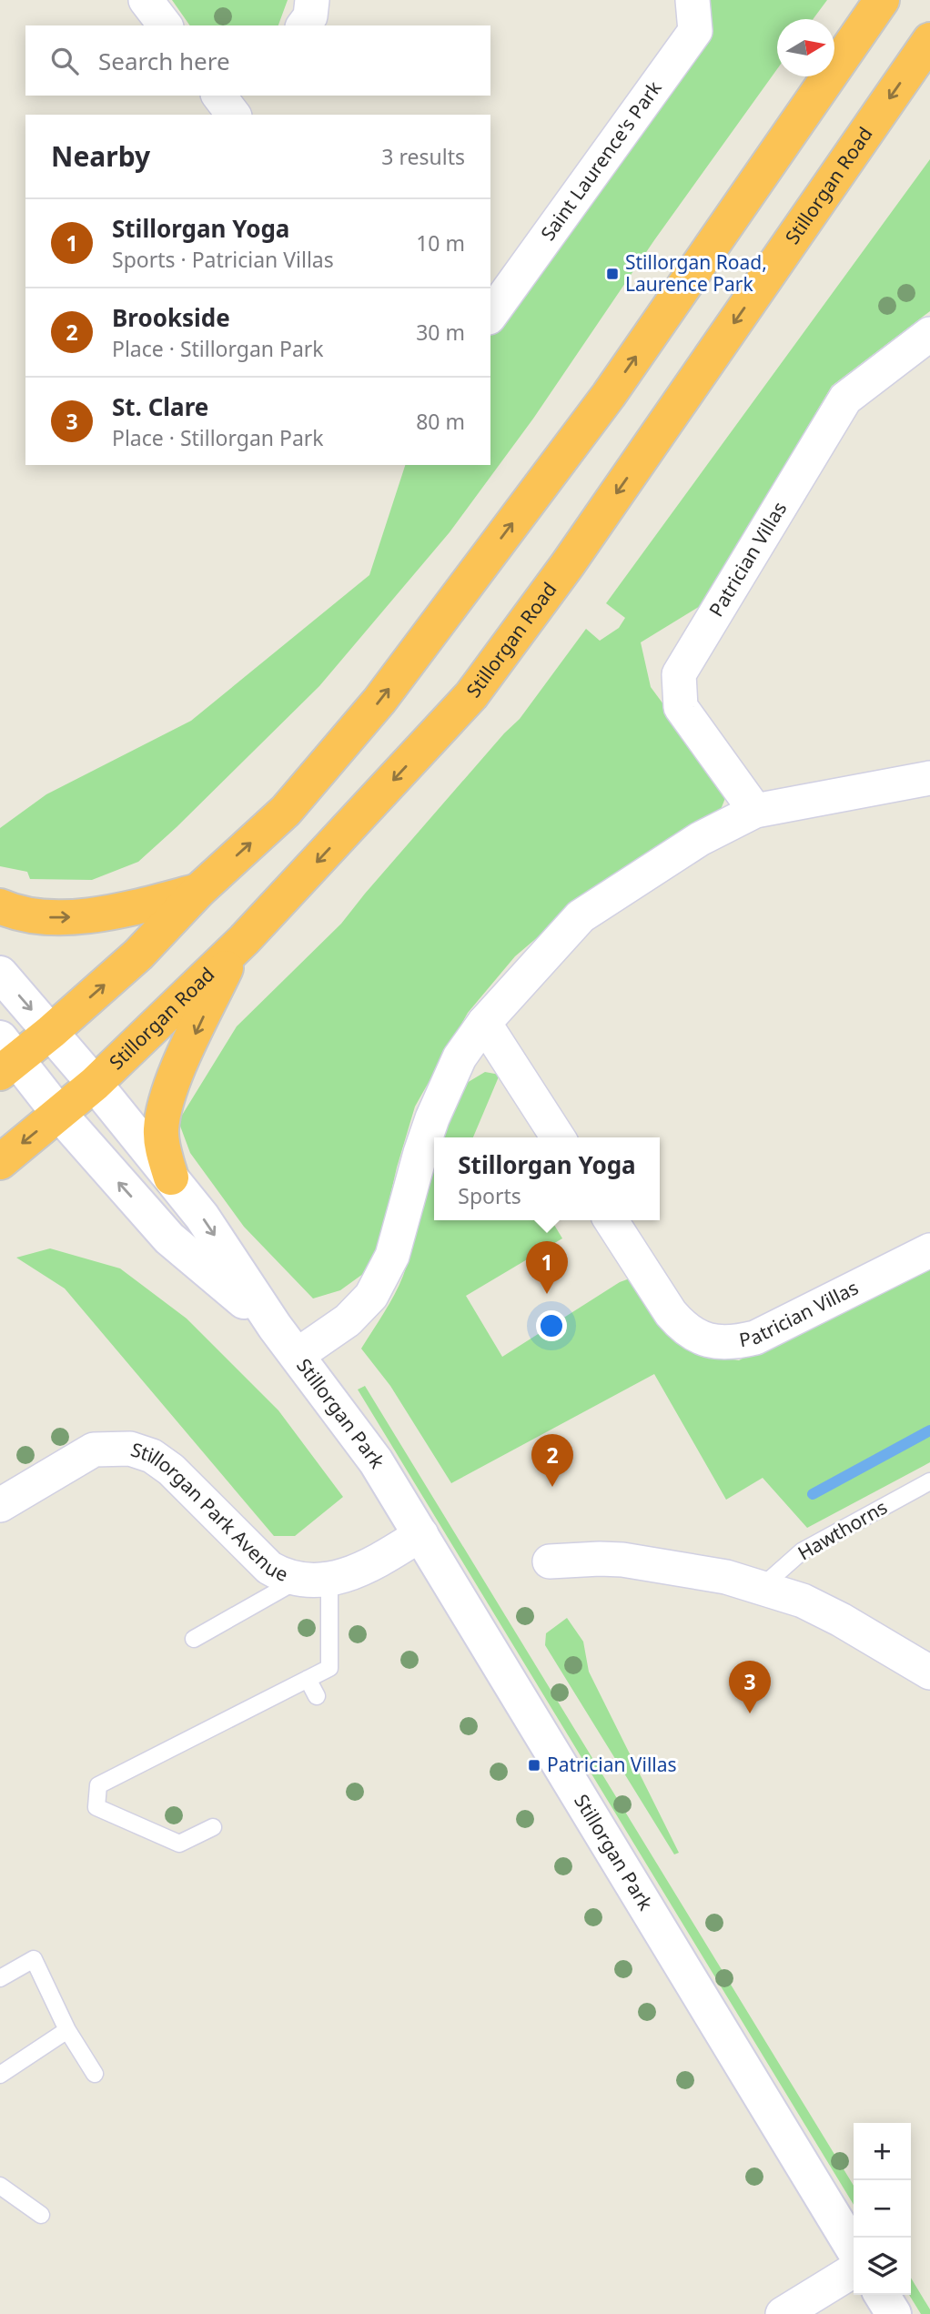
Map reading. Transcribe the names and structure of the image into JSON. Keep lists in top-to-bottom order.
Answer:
{
  "streets": {
    "highway": ["Stillorgan Road"],
    "main road": ["Stillorgan Park"],
    "street": ["Saint Laurence's Park", "Patrician Villas", "Stillorgan Park Avenue"],
    "lane": ["Hawthorns"]
  },
  "crossings": [
    ["Stillorgan Road", "Stillorgan Park"]
  ],
  "places": {
    "transit": ["Stillorgan Road, Laurence Park", "Patrician Villas"]
  },
  "north": "right",
  "page": {
    "search": "Search here",
    "heading": ["Nearby", "3 results"],
    "list": [
      {
        "mark": "1",
        "name": "Stillorgan Yoga",
        "note": "Sports · Patrician Villas",
        "value": "10 m"
      },
      {
        "mark": "2",
        "name": "Brookside",
        "note": "Place · Stillorgan Park",
        "value": "30 m"
      },
      {
        "mark": "3",
        "name": "St. Clare",
        "note": "Place · Stillorgan Park",
        "value": "80 m"
      }
    ],
    "popup": ["Stillorgan Yoga", "Sports"],
    "pins": ["1", "2", "3"],
    "map_buttons": ["+", "−"]
  }
}
